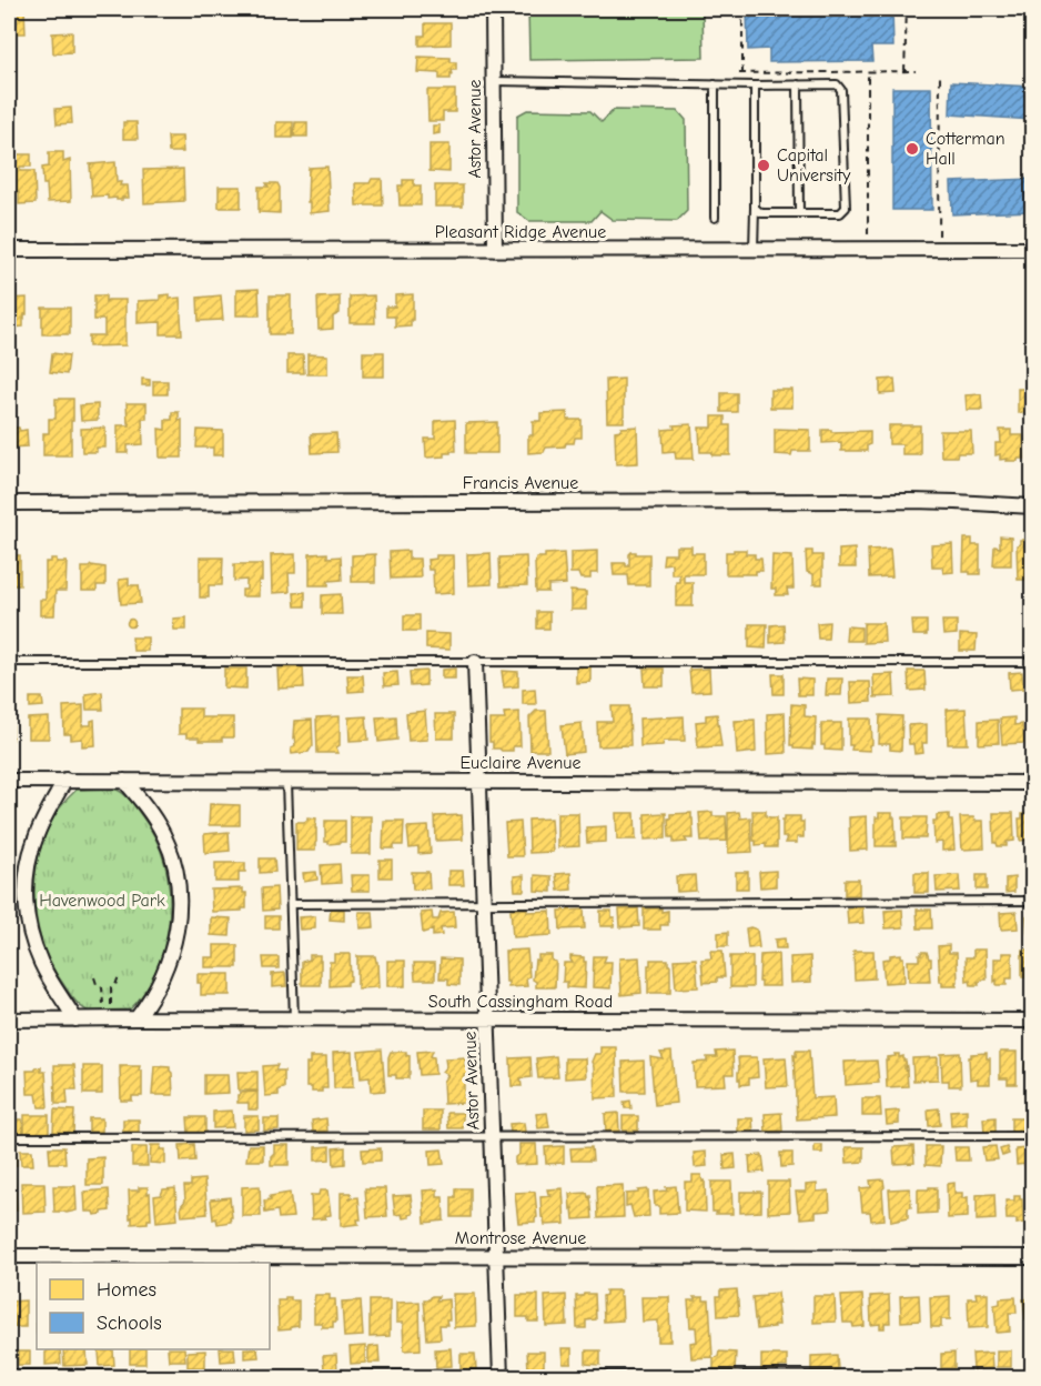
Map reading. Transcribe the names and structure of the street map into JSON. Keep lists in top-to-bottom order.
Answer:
{
  "streets": {
    "street": [
      "Astor Avenue",
      "Pleasant Ridge Avenue",
      "Francis Avenue",
      "Euclaire Avenue",
      "South Cassingham Road",
      "Montrose Avenue"
    ]
  },
  "crossings": [
    ["Astor Avenue", "Pleasant Ridge Avenue"],
    ["Astor Avenue", "Euclaire Avenue"],
    ["Astor Avenue", "South Cassingham Road"],
    ["Astor Avenue", "Montrose Avenue"],
    ["Euclaire Avenue", "South Cassingham Road"]
  ],
  "parks": ["Havenwood Park"],
  "places": ["Cotterman Hall", "Capital University"],
  "legend": ["Homes", "Schools"]
}
